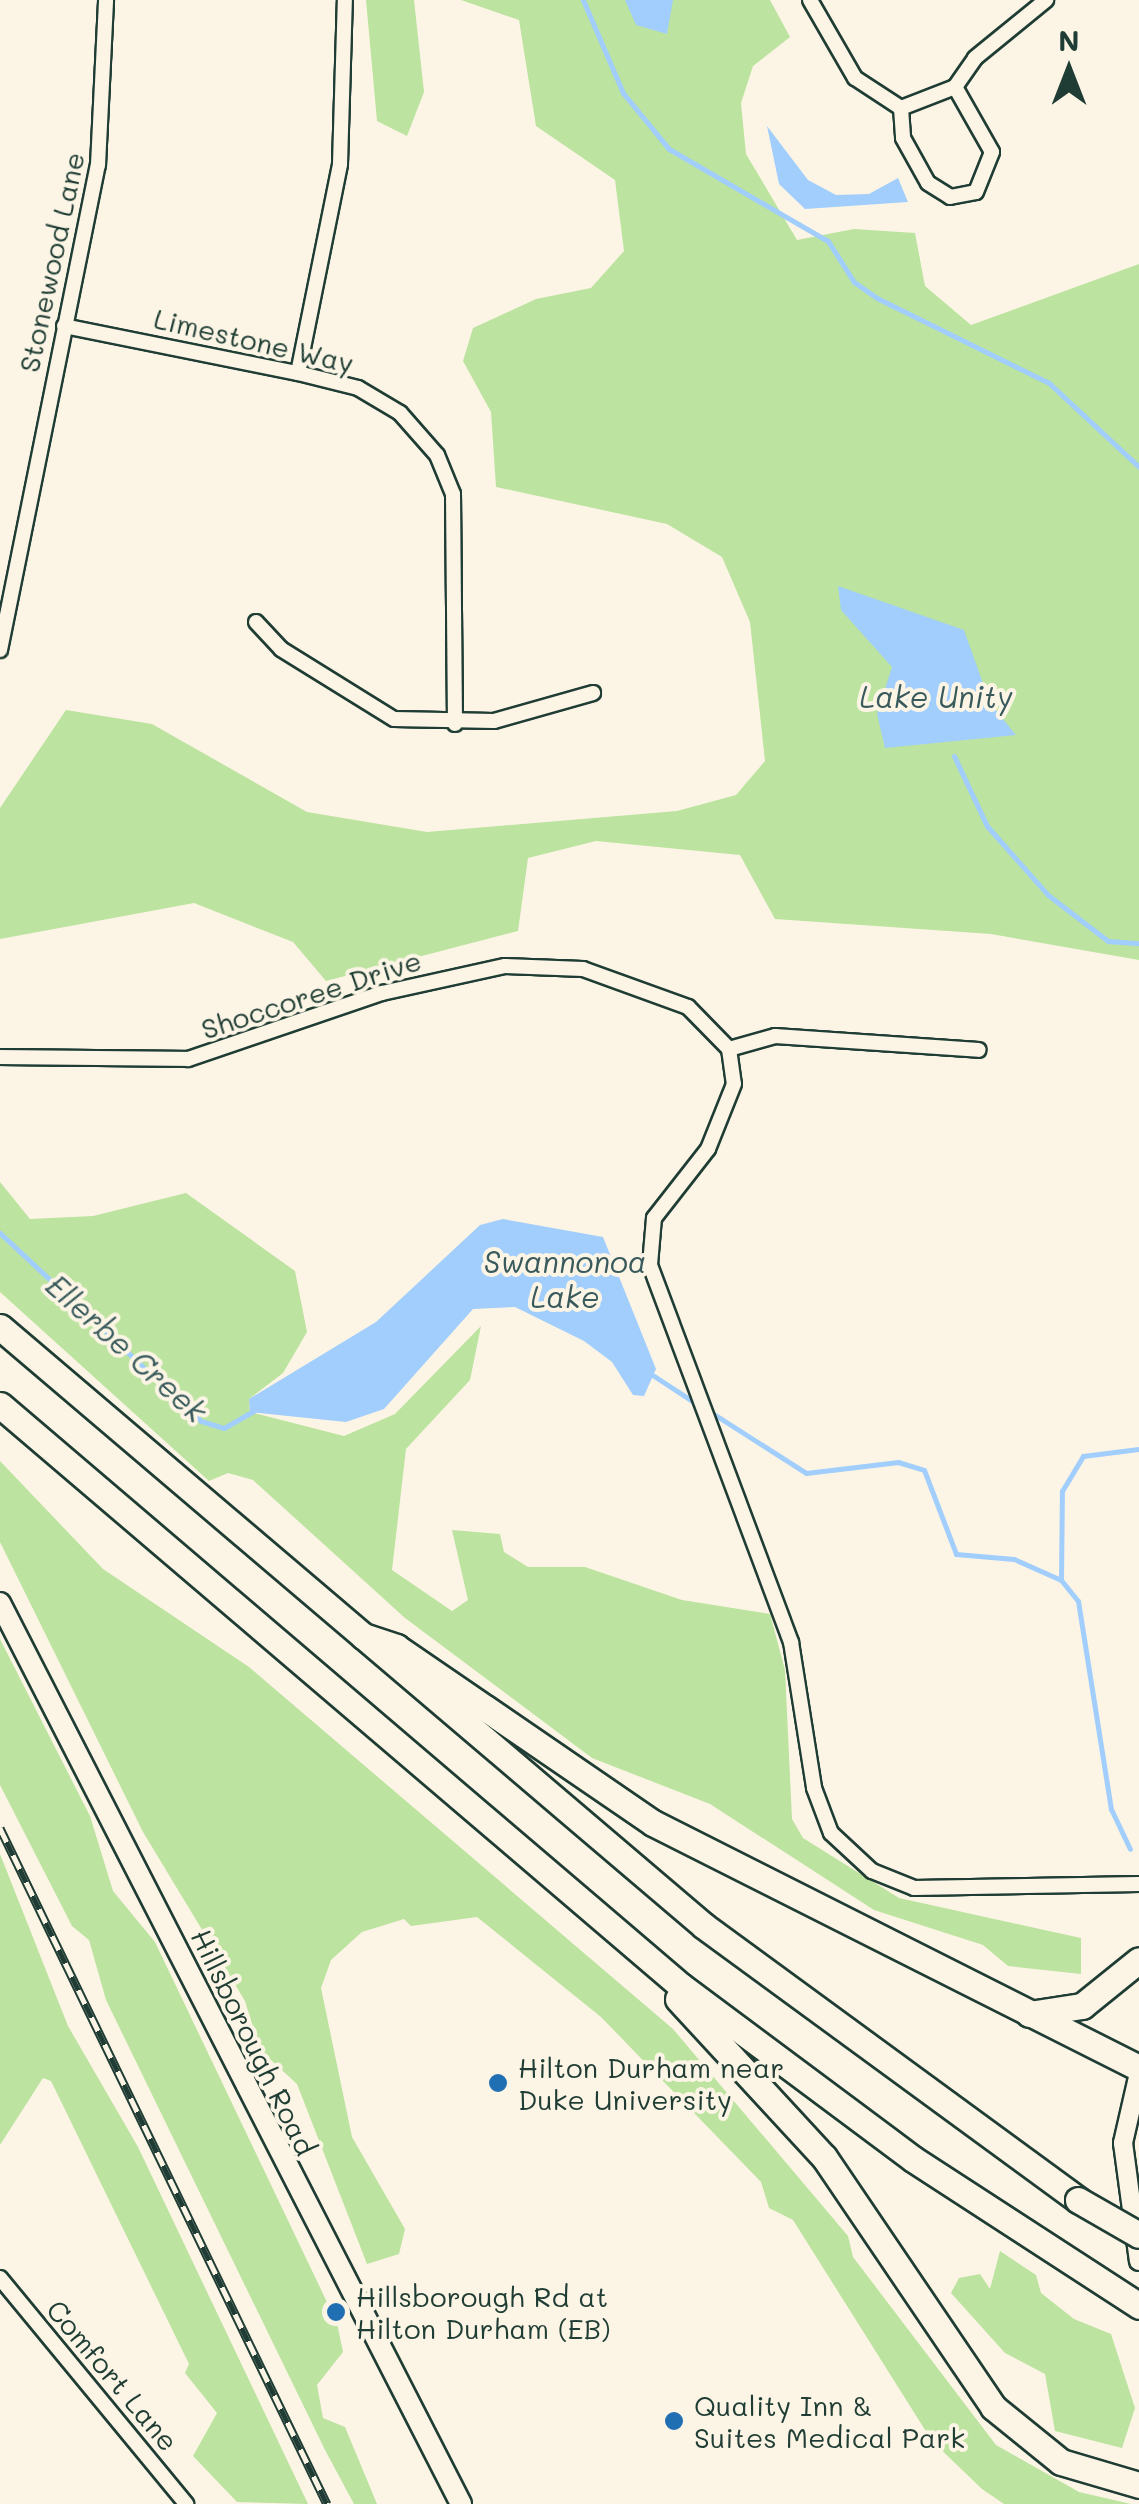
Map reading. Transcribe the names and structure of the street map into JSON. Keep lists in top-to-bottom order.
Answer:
{
  "streets": {
    "main road": ["Hillsborough Road"],
    "street": [
      "Stonewood Lane",
      "Limestone Way",
      "Shoccoree Drive",
      "Comfort Lane"
    ]
  },
  "crossings": [
    ["Stonewood Lane", "Limestone Way"]
  ],
  "water": ["Lake Unity", "Swannonoa Lake", "Ellerbe Creek"],
  "places": ["Hilton Durham near Duke University", "Hillsborough Rd at Hilton Durham (EB)", "Quality Inn & Suites Medical Park"],
  "north": "top"
}
